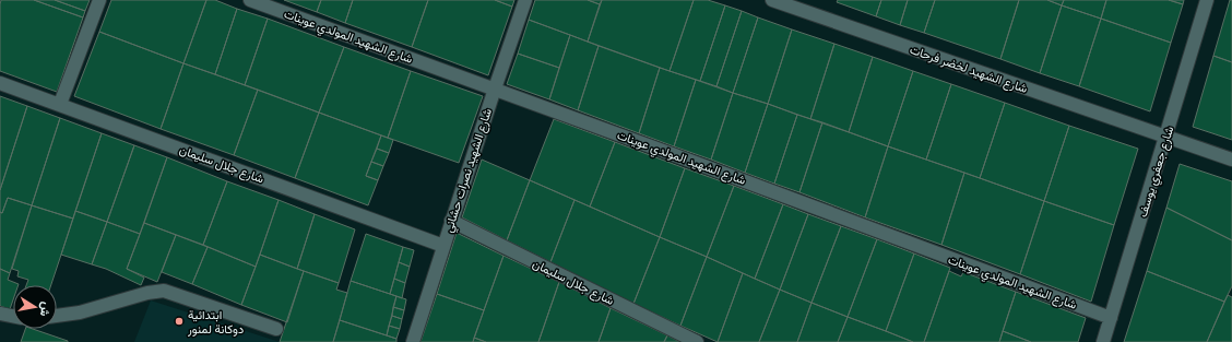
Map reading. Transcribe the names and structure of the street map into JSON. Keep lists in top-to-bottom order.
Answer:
{
  "streets": {
    "street": [
      "شارع الشهيد المولدي عوينات",
      "شارع الشهيد لخضر فرحات",
      "شارع جلال سليمان",
      "شارع الشهيد نصرات حشاني",
      "شارع جعفري يوسف"
    ]
  },
  "crossings": [
    ["شارع الشهيد المولدي عوينات", "شارع الشهيد نصرات حشاني"],
    ["شارع الشهيد المولدي عوينات", "شارع جعفري يوسف"],
    ["شارع الشهيد لخضر فرحات", "شارع جعفري يوسف"],
    ["شارع جلال سليمان", "شارع الشهيد نصرات حشاني"]
  ],
  "places": ["ابتدائية دوكانة لمنور"],
  "north": "right"
}
